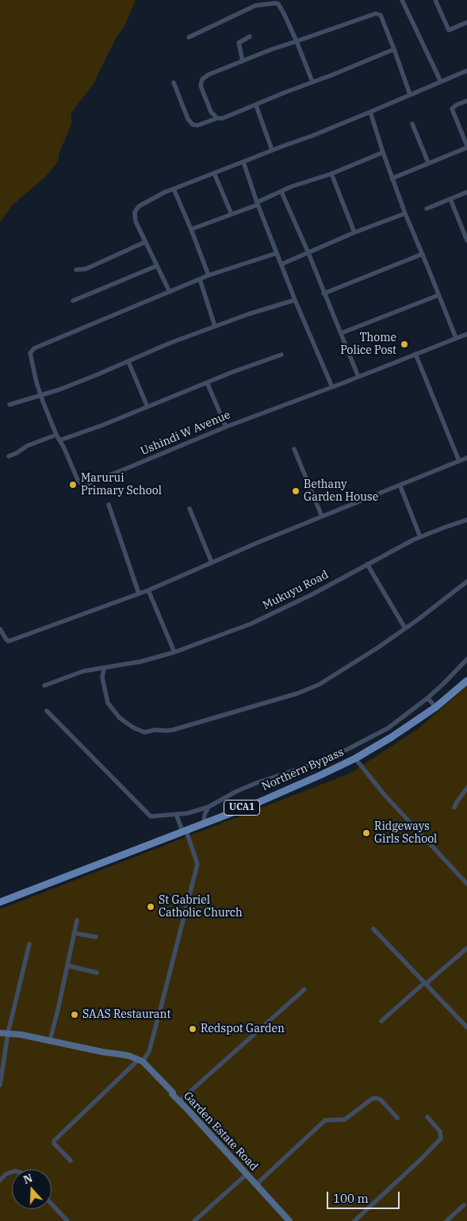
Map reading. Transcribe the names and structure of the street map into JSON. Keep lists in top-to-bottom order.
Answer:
{
  "streets": {
    "main road": ["Northern Bypass", "UCA1"],
    "street": ["Ushindi W Avenue", "Mukuyu Road", "Garden Estate Road"]
  },
  "places": [
    "Thome Police Post",
    "Marurui Primary School",
    "Bethany Garden House",
    "Ridgeways Girls School",
    "St Gabriel Catholic Church",
    "SAAS Restaurant",
    "Redspot Garden"
  ],
  "scale_bar": "100 m",
  "north": "top"
}
